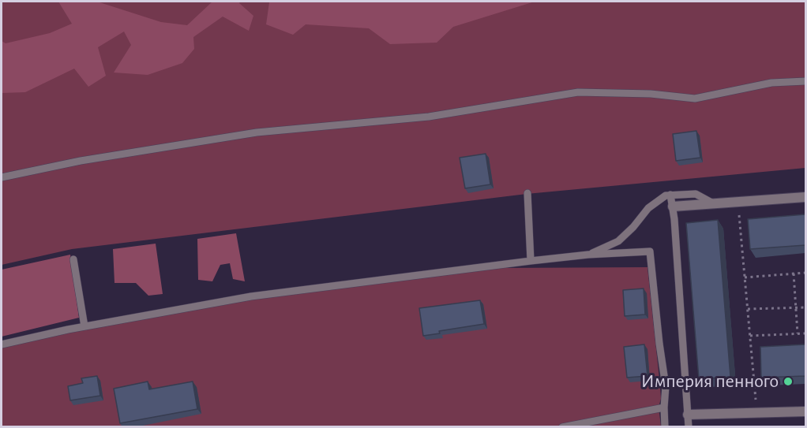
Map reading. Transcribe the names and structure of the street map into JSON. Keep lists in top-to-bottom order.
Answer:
{
  "places": ["Империя пенного"]
}
